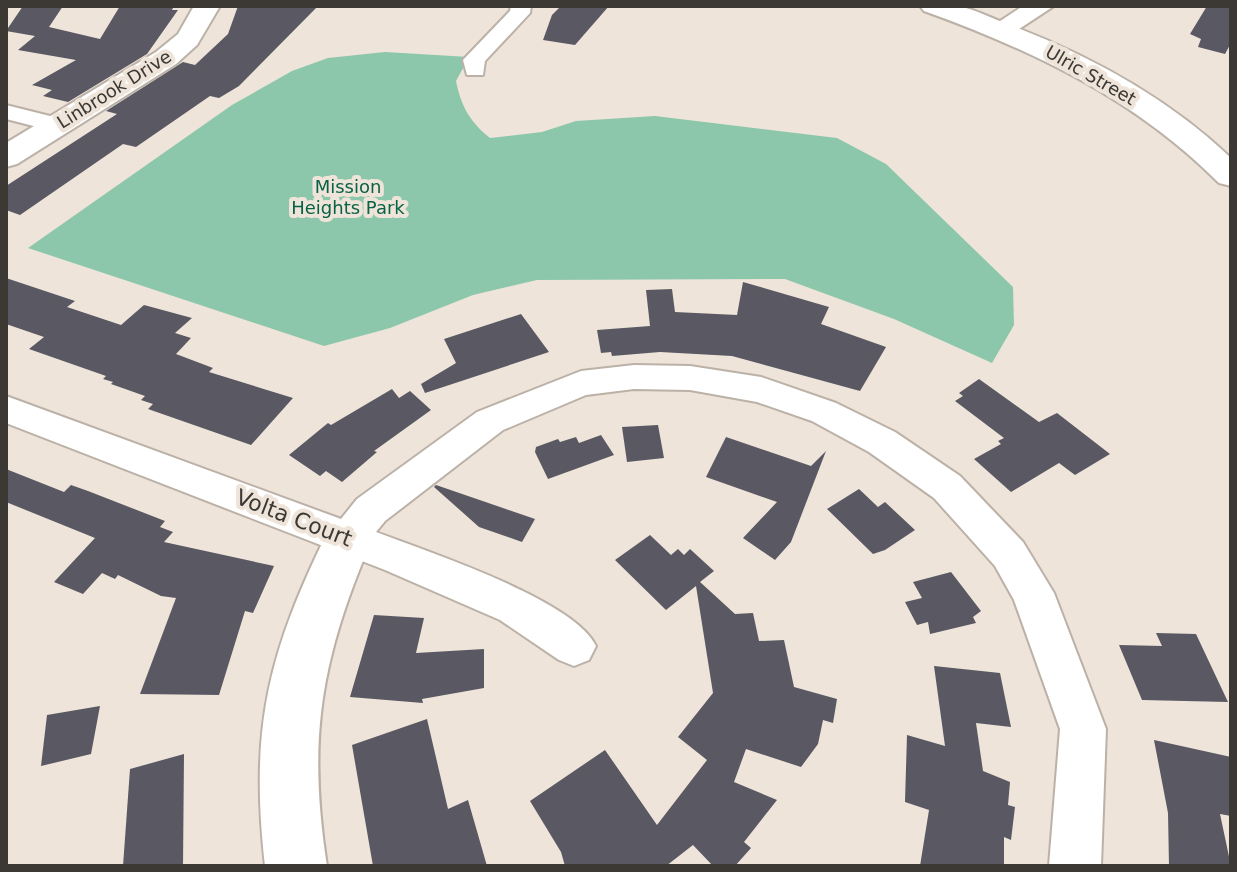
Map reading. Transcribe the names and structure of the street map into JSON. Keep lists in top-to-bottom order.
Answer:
{
  "streets": {
    "main road": ["Ulric Street", "Linbrook Drive"],
    "street": ["Volta Court"]
  },
  "parks": ["Mission Heights Park"]
}
